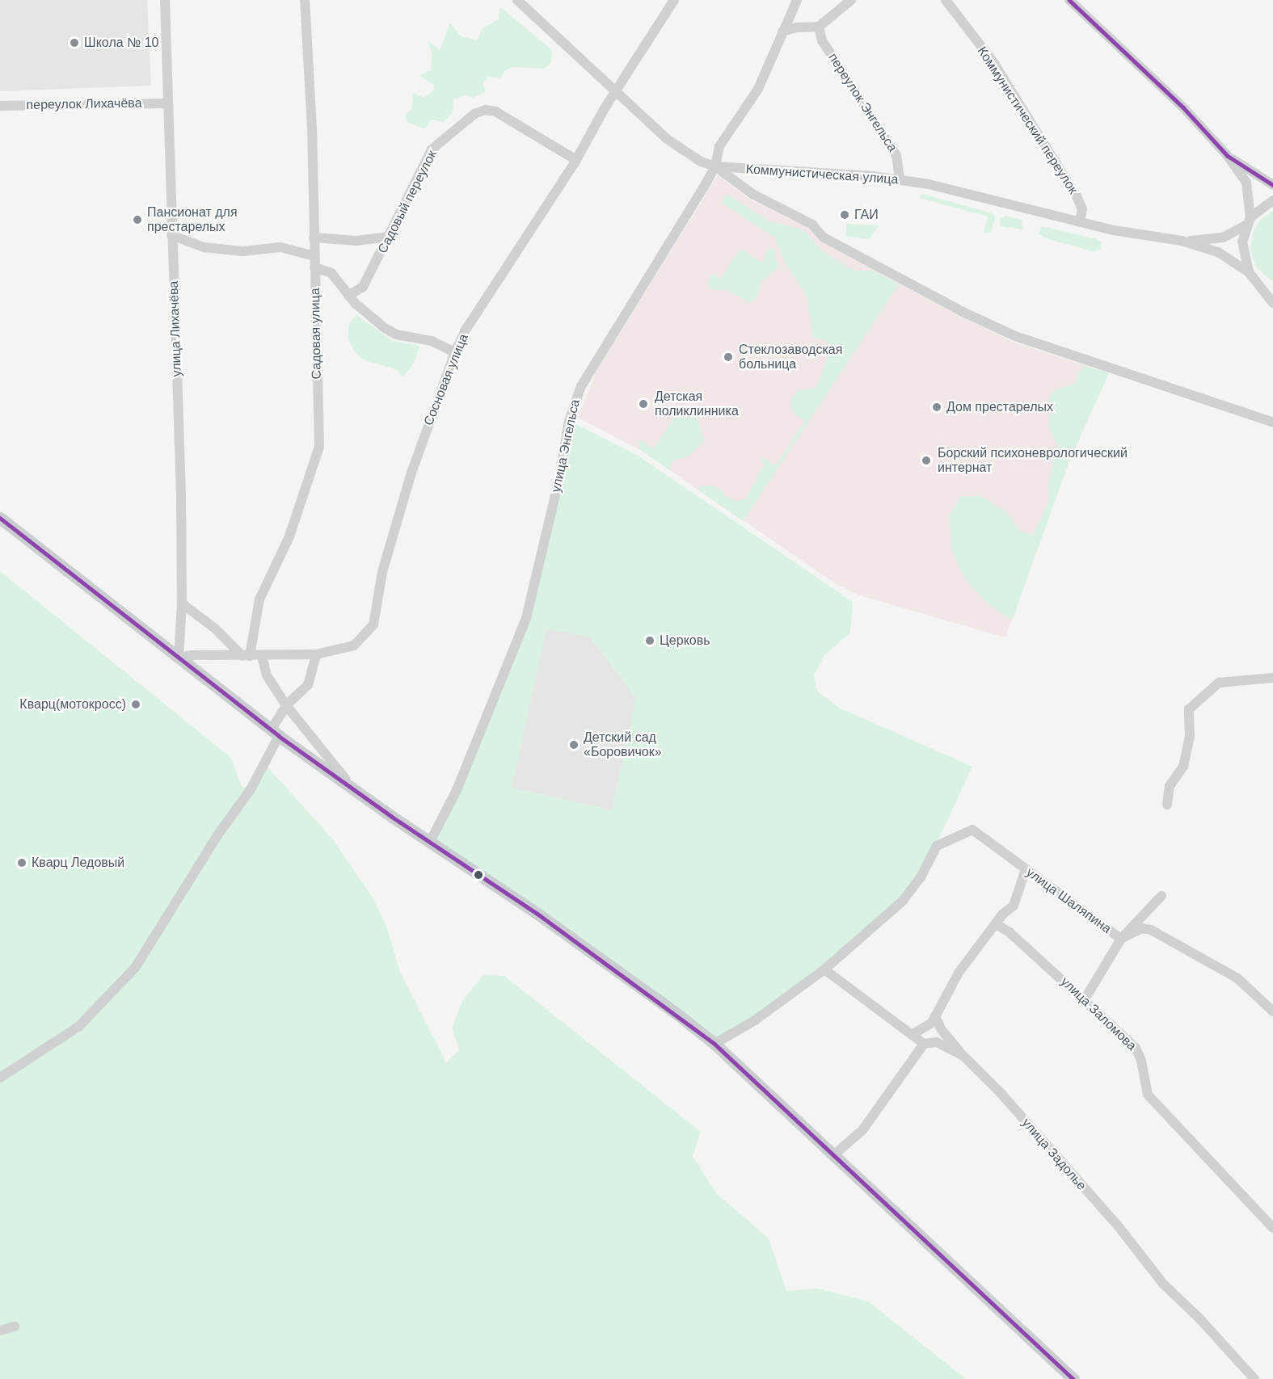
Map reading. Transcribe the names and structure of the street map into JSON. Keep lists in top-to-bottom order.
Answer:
{
  "streets": {
    "street": [
      "переулок Энгельса",
      "переулок Лихачёва",
      "Коммунистический переулок",
      "Коммунистическая улица",
      "Садовый переулок",
      "улица Лихачёва",
      "Садовая улица",
      "Сосновая улица",
      "улица Энгельса",
      "улица Шаляпина",
      "улица Заломова",
      "улица Задолье"
    ]
  },
  "crossings": [
    ["переулок Энгельса", "Коммунистическая улица"],
    ["переулок Лихачёва", "улица Лихачёва"],
    ["Коммунистический переулок", "Коммунистическая улица"],
    ["Коммунистическая улица", "Сосновая улица"],
    ["Коммунистическая улица", "улица Энгельса"],
    ["Садовый переулок", "Сосновая улица"],
    ["улица Лихачёва", "Сосновая улица"],
    ["Садовая улица", "Сосновая улица"],
    ["улица Шаляпина", "улица Задолье"]
  ],
  "places": [
    "Школа № 10",
    "ГАИ",
    "Пансионат для престарелых",
    "Стеклозаводская больница",
    "Детская поликлинника",
    "Дом престарелых",
    "Борский психоневрологический интернат",
    "Церковь",
    "Кварц(мотокросс)",
    "Детский сад «Боровичок»",
    "Кварц Ледовый"
  ]
}
